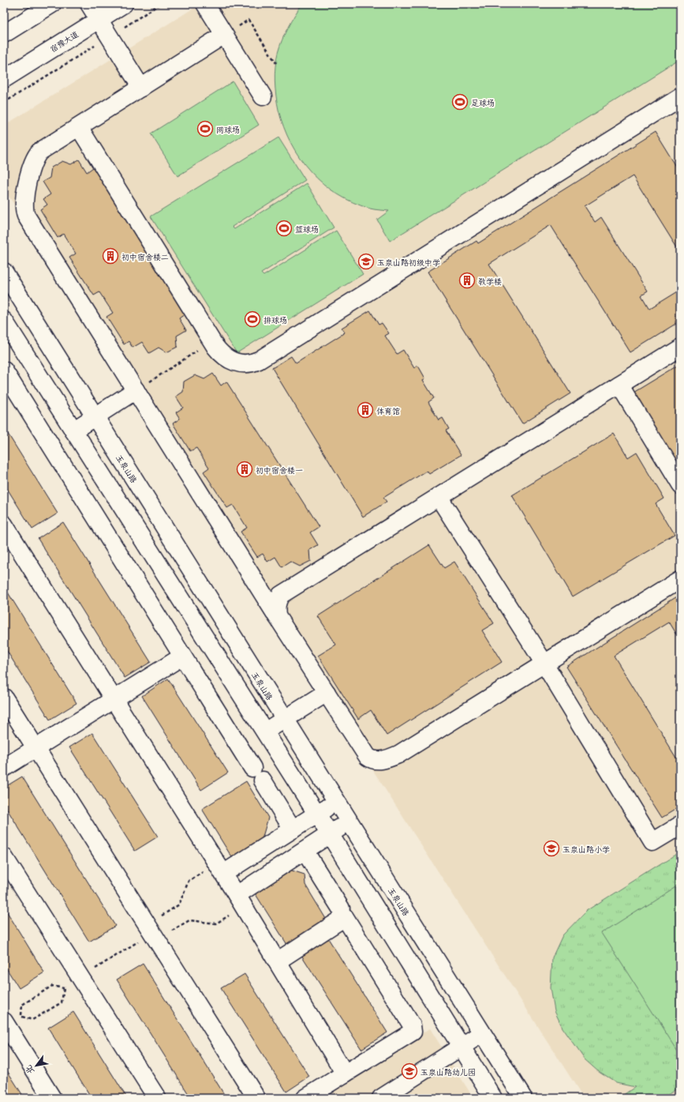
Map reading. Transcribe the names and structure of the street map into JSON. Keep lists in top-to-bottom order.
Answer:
{
  "streets": {
    "street": ["宿豫大道", "玉泉山路"]
  },
  "places": {
    "sports": [
      "足球场",
      "网球场",
      "篮球场",
      "排球场"
    ],
    "building": [
      "初中宿舍楼二",
      "教学楼",
      "体育馆",
      "初中宿舍楼一"
    ],
    "school or university": ["玉泉山路初级中学", "玉泉山路小学", "玉泉山路幼儿园"]
  },
  "north": "bottom left"
}
